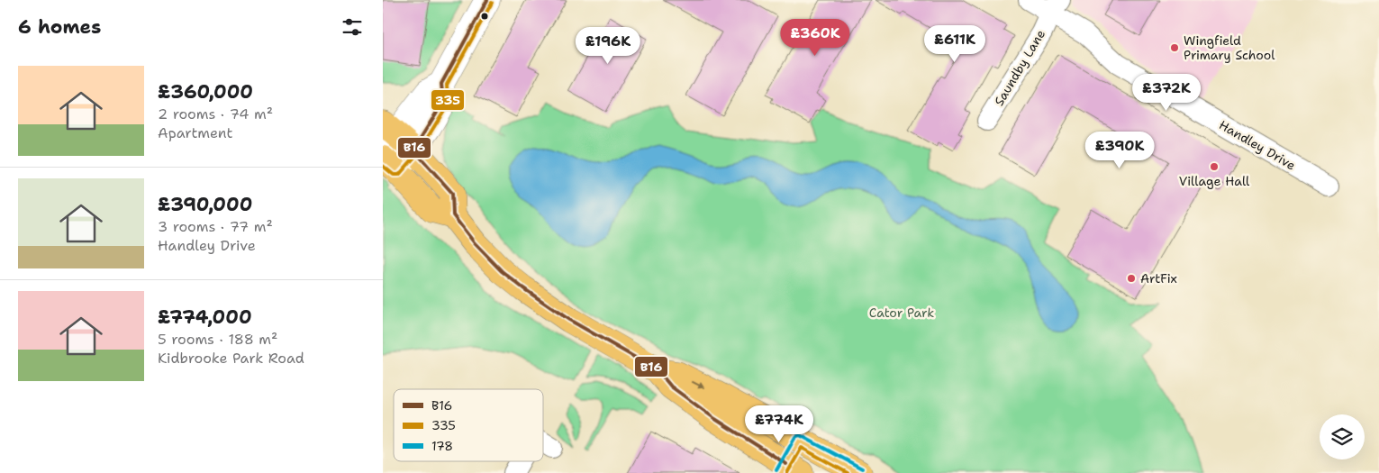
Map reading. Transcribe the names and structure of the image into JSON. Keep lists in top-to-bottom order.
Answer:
{
  "streets": {
    "street": ["Saundby Lane", "Handley Drive"]
  },
  "crossings": [
    ["Saundby Lane", "Handley Drive"]
  ],
  "parks": ["Cator Park"],
  "places": ["Wingfield Primary School", "Village Hall", "ArtFix"],
  "lines": ["transit line B16", "transit line 335", "transit line 178"],
  "legend": ["B16", "335", "178"],
  "page": {
    "heading": "6 homes",
    "price": [
      "£360K",
      "£611K",
      "£196K",
      "£372K",
      "£390K",
      "£774K"
    ],
    "list": [
      {
        "name": "£360,000",
        "note": "2 rooms · 74 m² · Apartment"
      },
      {
        "name": "£390,000",
        "note": "3 rooms · 77 m² · Handley Drive"
      },
      {
        "name": "£774,000",
        "note": "5 rooms · 188 m² · Kidbrooke Park Road"
      }
    ]
  }
}
